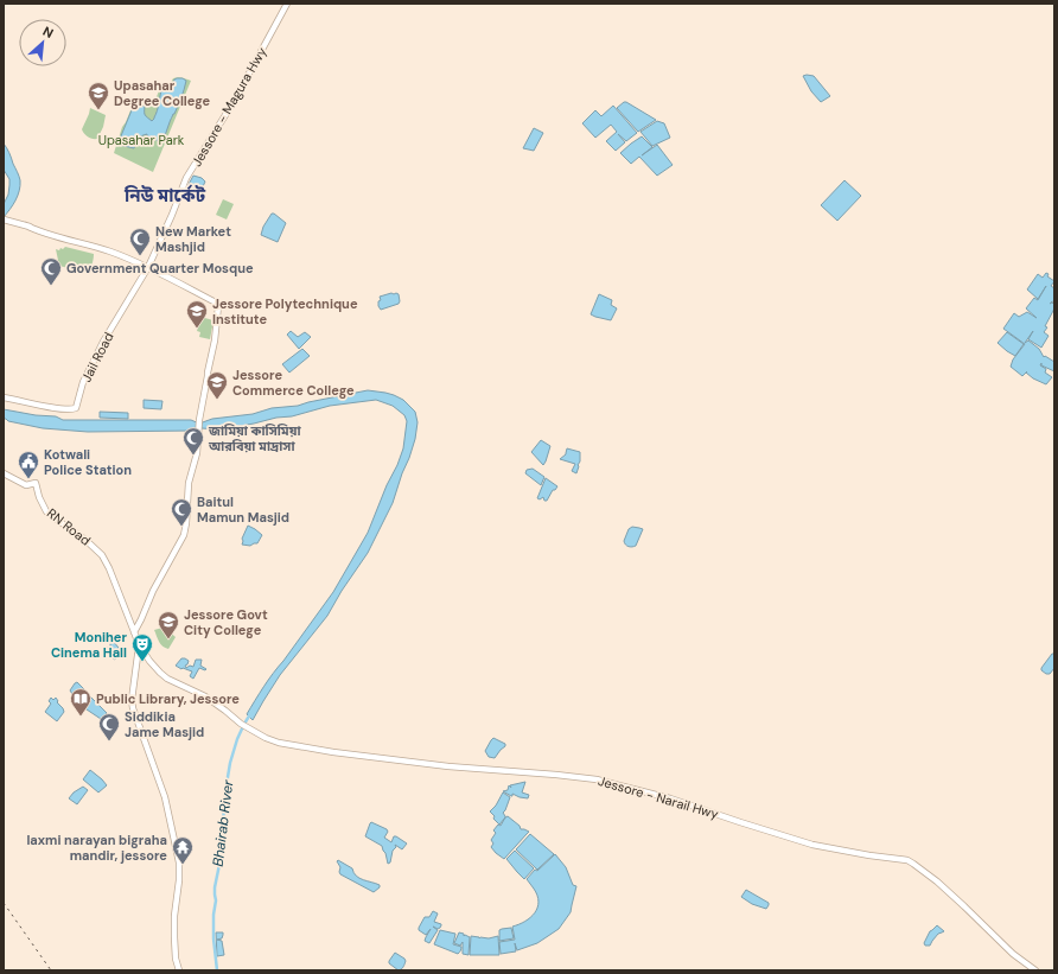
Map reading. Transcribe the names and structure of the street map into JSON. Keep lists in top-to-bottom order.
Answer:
{
  "streets": {
    "highway": [
      "Jessore - Magura Hwy",
      "Jail Road",
      "RN Road",
      "Jessore - Narail Hwy"
    ]
  },
  "crossings": [
    ["Jessore - Magura Hwy", "Jail Road"]
  ],
  "districts": ["নিউ মার্কেট"],
  "water": ["Bhairab River"],
  "parks": ["Upasahar Park"],
  "places": {
    "school or university": [
      "Upasahar Degree College",
      "Jessore Polytechnique Institute",
      "Jessore Commerce College",
      "Jessore Govt City College"
    ],
    "mosque": [
      "New Market Mashjid",
      "Government Quarter Mosque",
      "জামিয়া কাসিমিয়া আরবিয়া মাদ্রাসা",
      "Baitul Mamun Masjid",
      "Siddikia Jame Masjid"
    ],
    "public building": ["Kotwali Police Station"],
    "theatre": ["Moniher Cinema Hall"],
    "library": ["Public Library, Jessore"],
    "temple": ["laxmi narayan bigraha mandir, jessore"]
  },
  "north": "top right"
}
